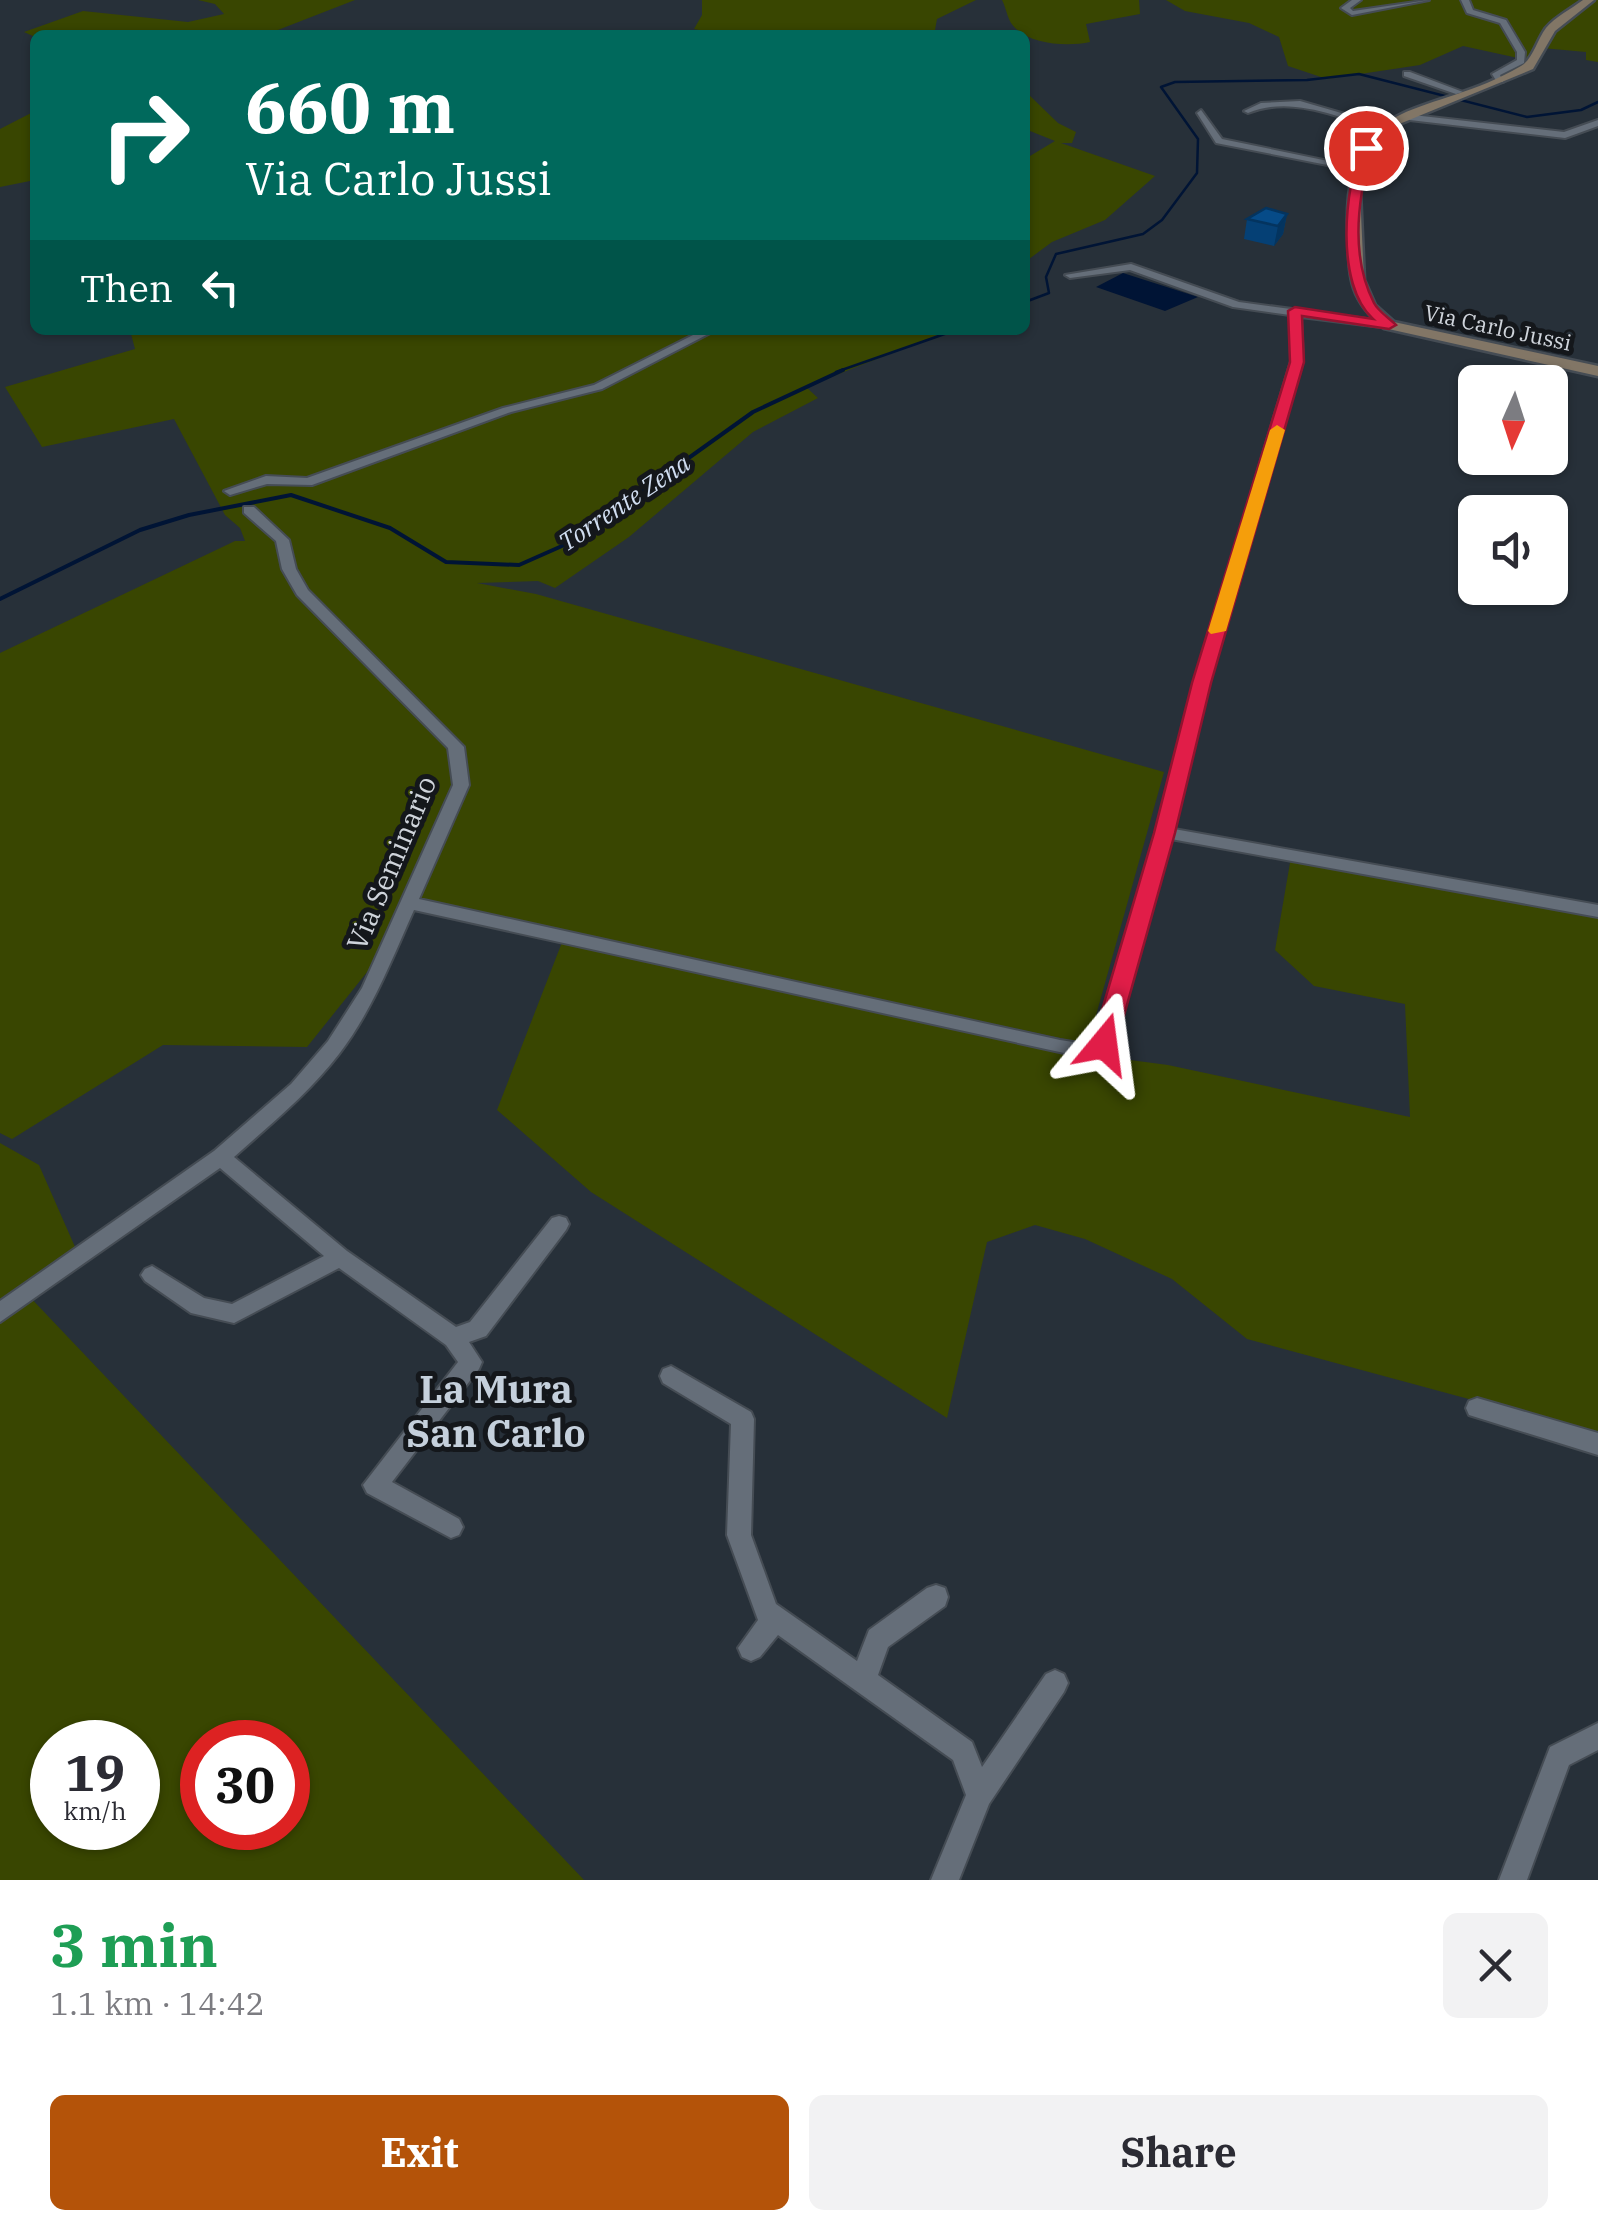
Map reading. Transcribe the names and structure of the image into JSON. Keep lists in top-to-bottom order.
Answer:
{
  "streets": {
    "street": ["Via Carlo Jussi", "Via Seminario"]
  },
  "districts": ["La Mura San Carlo"],
  "water": ["Torrente Zena"],
  "north": "bottom",
  "page": {
    "turn": ["660 m", "Via Carlo Jussi"],
    "then": "Then",
    "speed": "19 km/h",
    "limit": "30",
    "heading": ["3 min", "1.1 km · 14:42"],
    "buttons": ["Exit", "Share"]
  }
}
